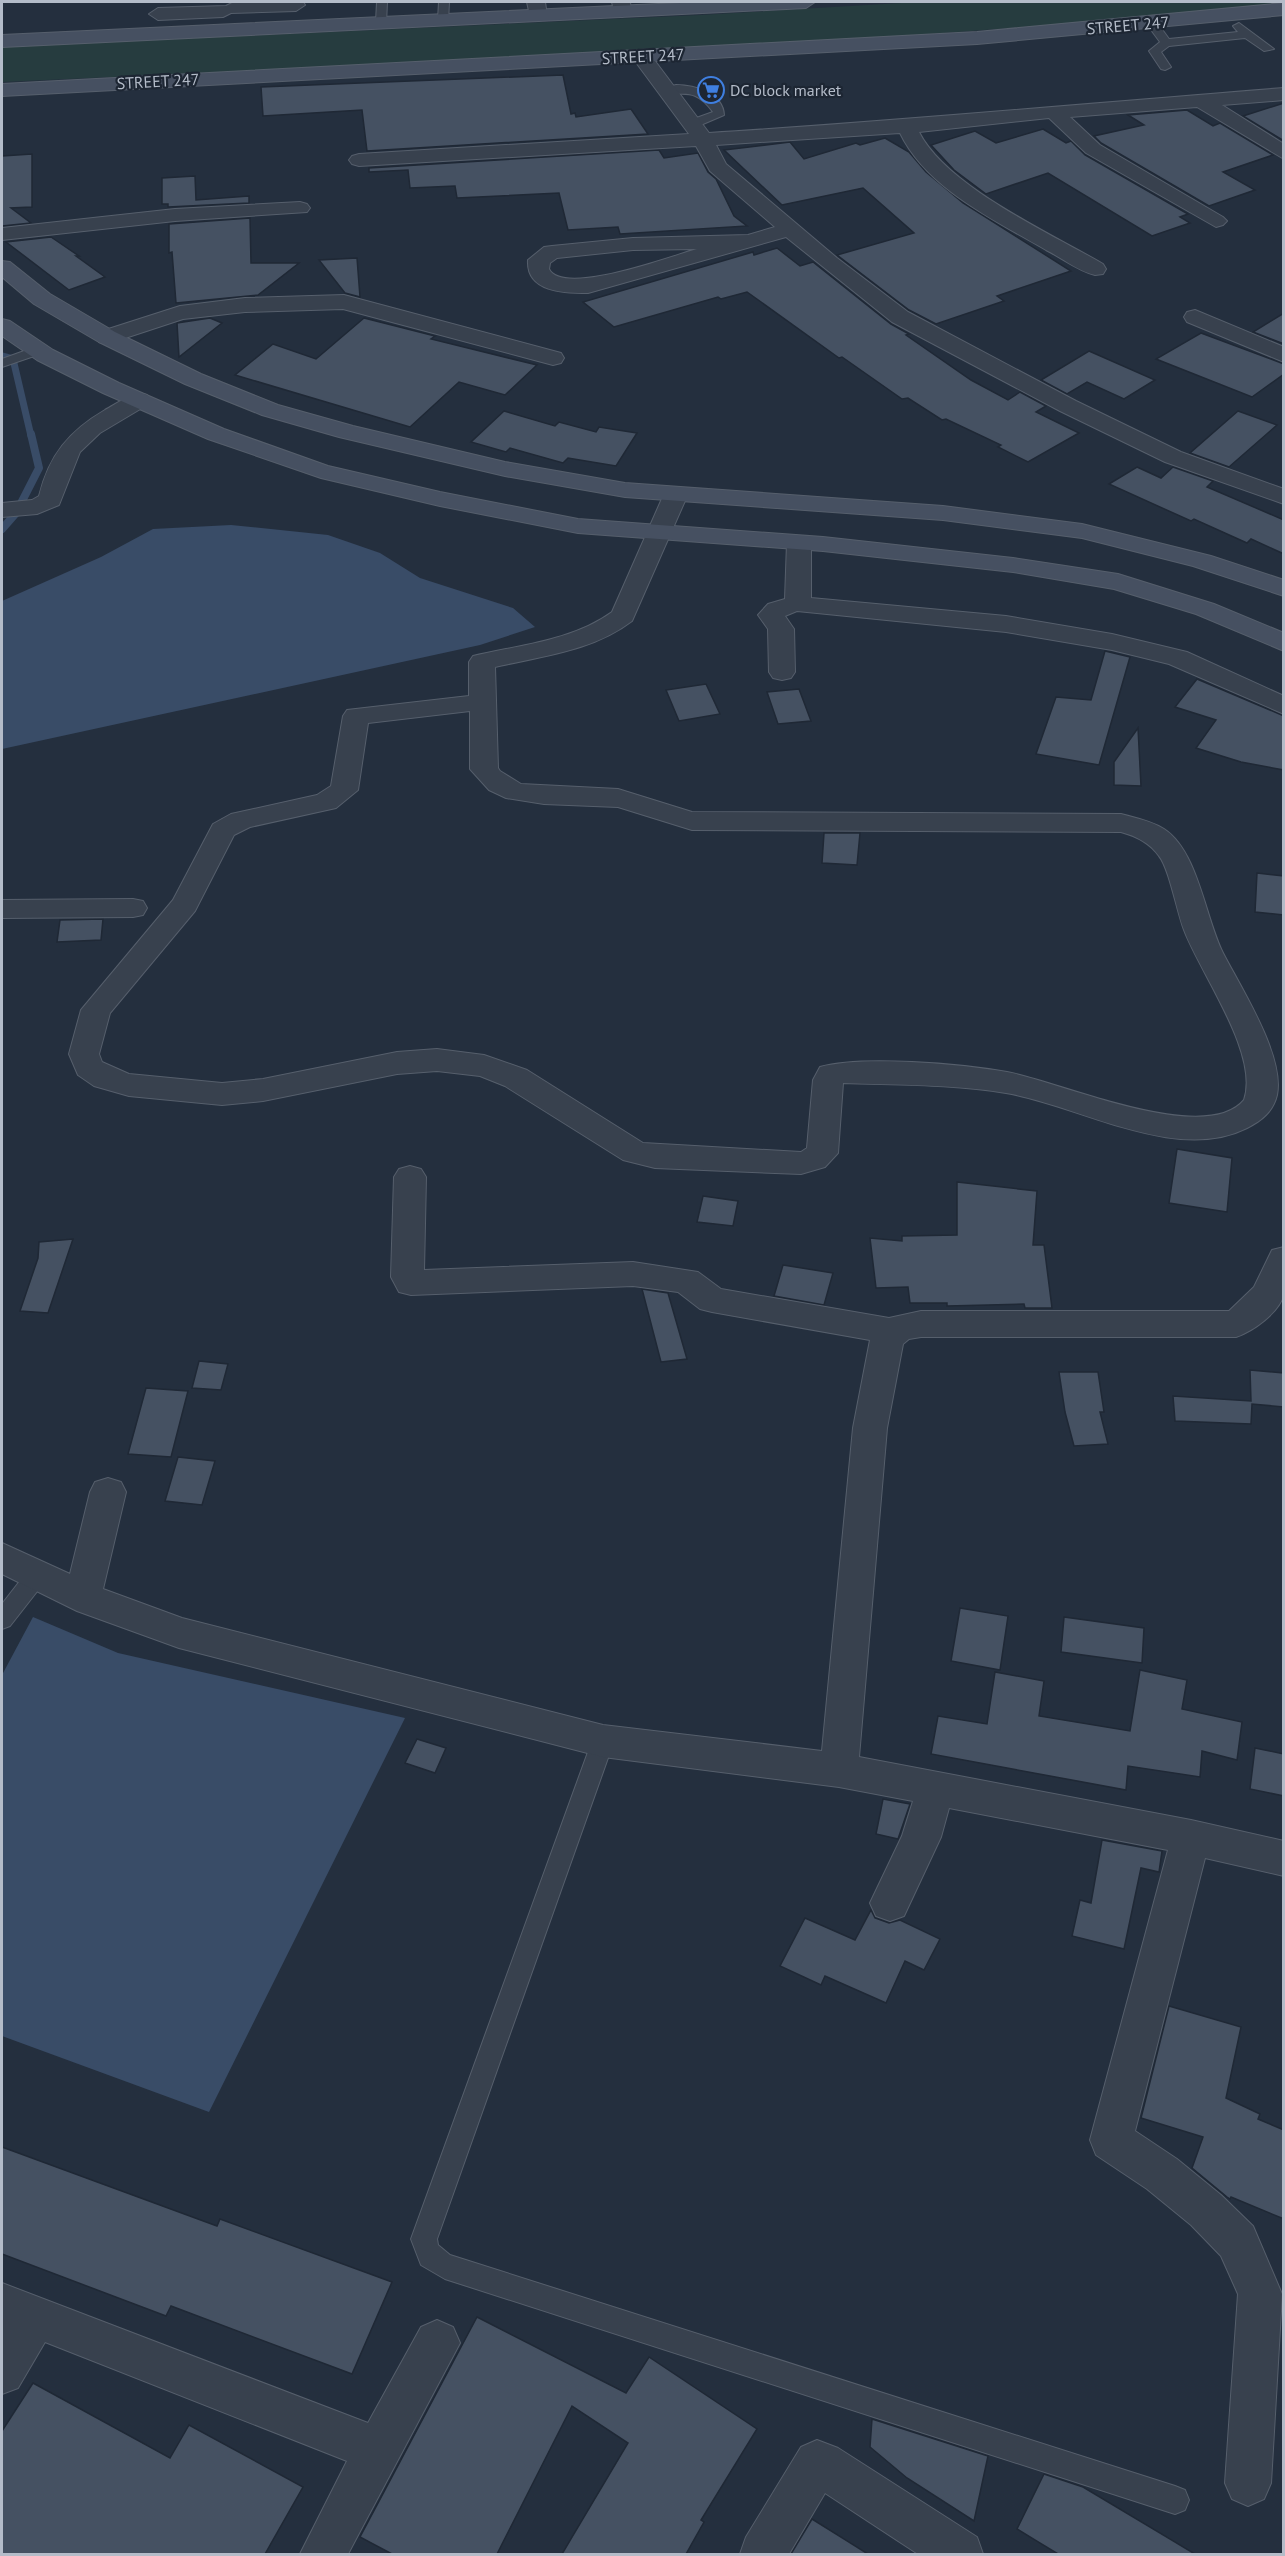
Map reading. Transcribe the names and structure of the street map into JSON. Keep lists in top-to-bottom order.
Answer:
{
  "streets": {
    "street": ["STREET 247"]
  },
  "places": {
    "supermarket": ["DC block market"]
  }
}
